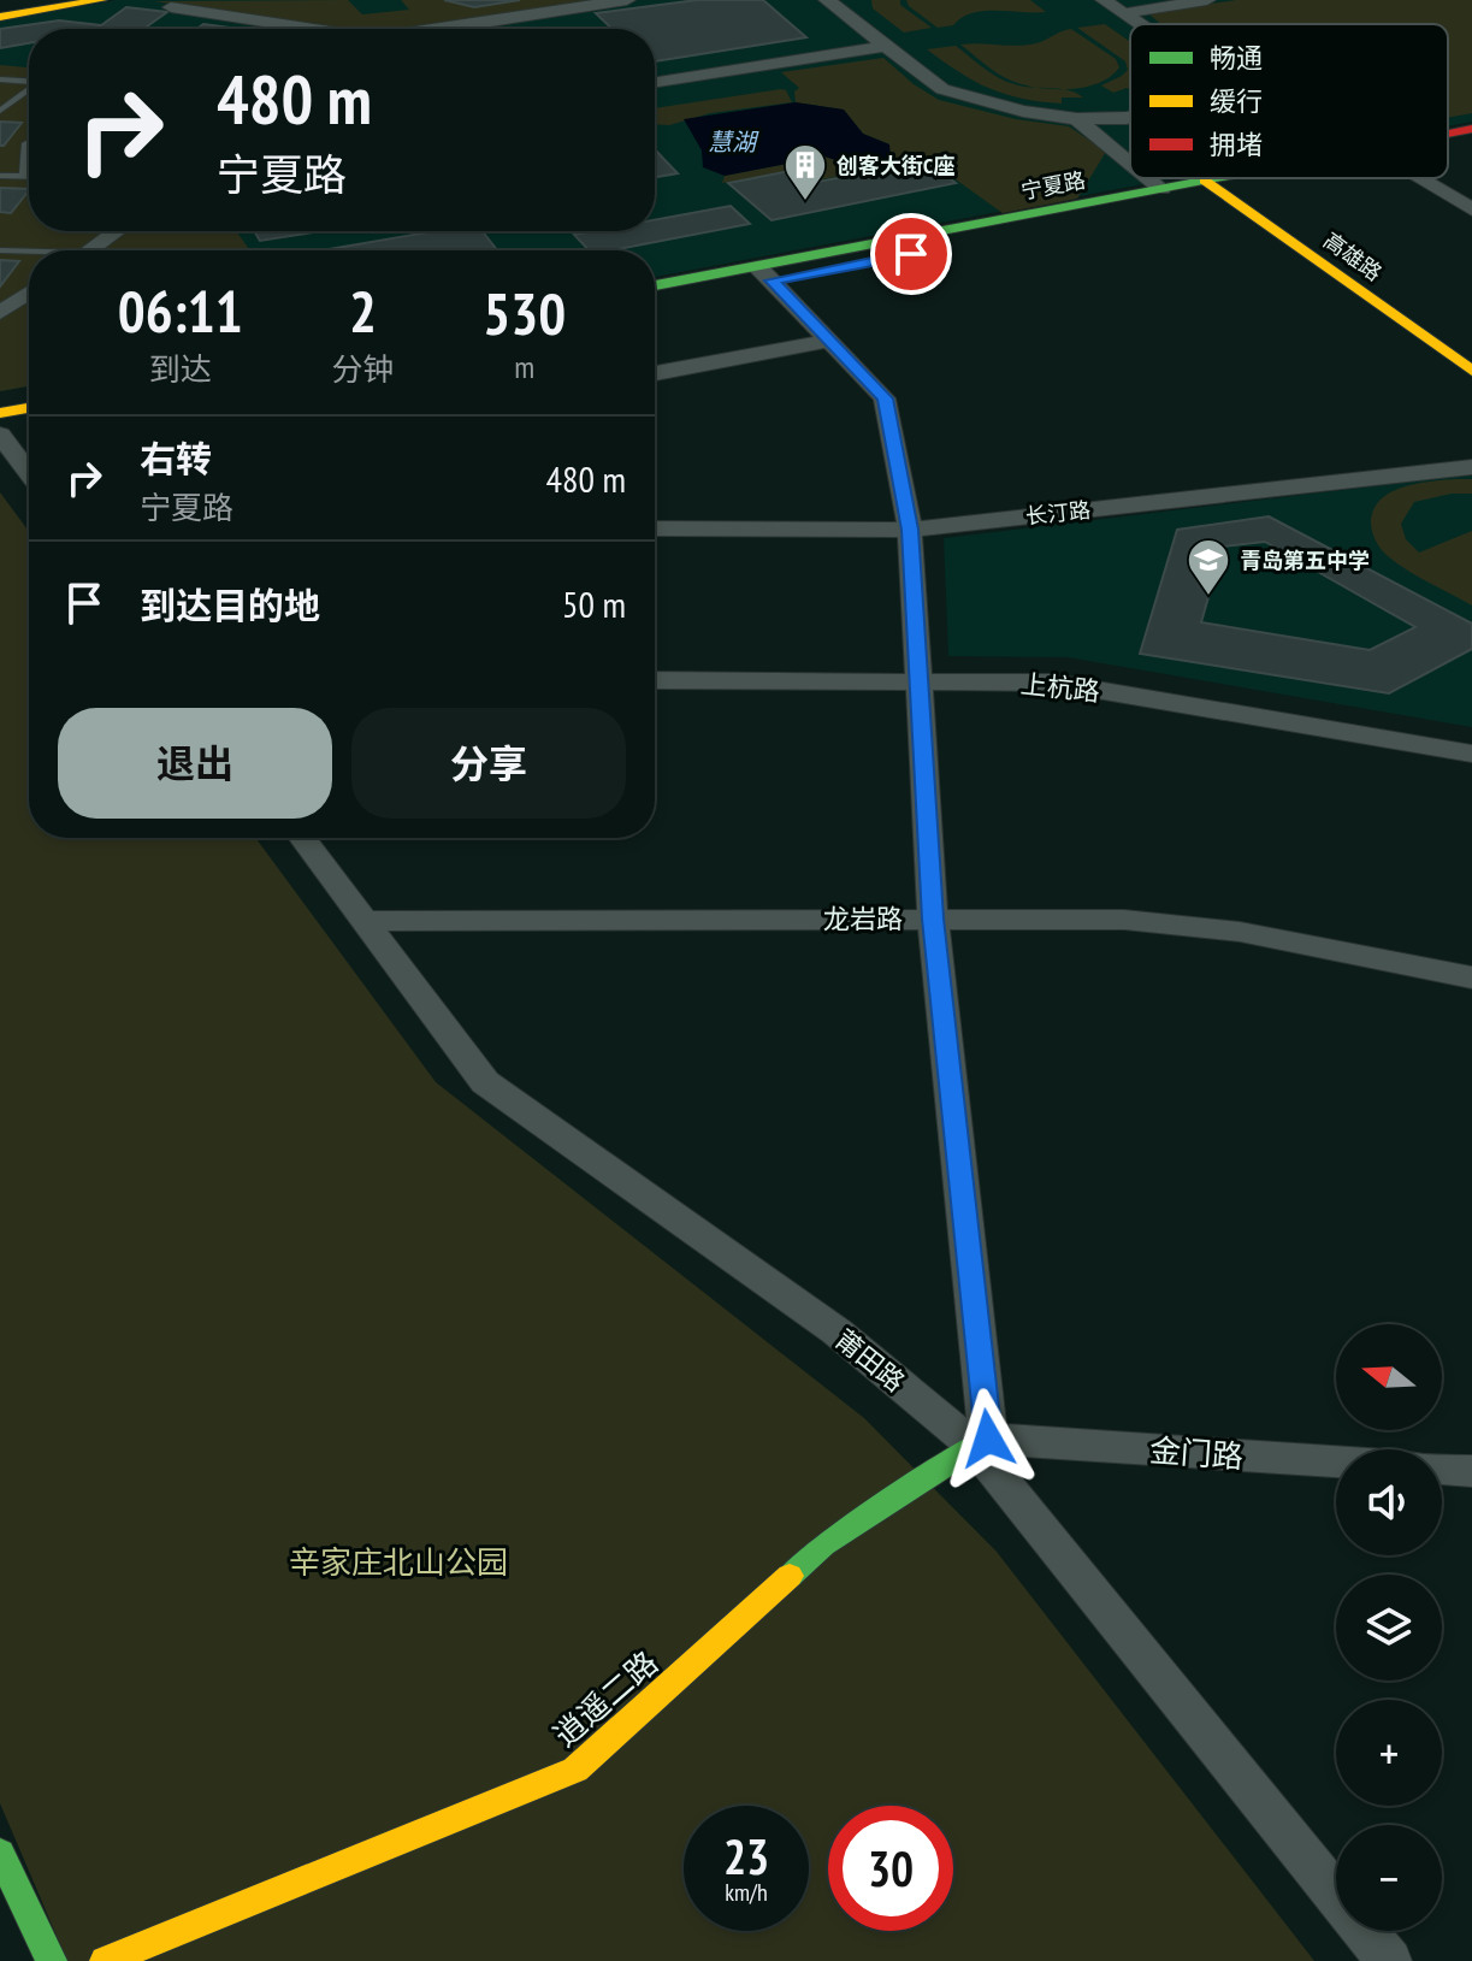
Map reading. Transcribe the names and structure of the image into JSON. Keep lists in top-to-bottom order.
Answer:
{
  "streets": {
    "main road": ["宁夏路", "高雄路", "逍遥二路"],
    "street": [
      "长汀路",
      "上杭路",
      "龙岩路",
      "莆田路",
      "金门路"
    ]
  },
  "crossings": [
    ["宁夏路", "高雄路"],
    ["龙岩路", "莆田路"],
    ["莆田路", "金门路"],
    ["莆田路", "逍遥二路"],
    ["金门路", "逍遥二路"]
  ],
  "water": ["慧湖"],
  "parks": ["辛家庄北山公园"],
  "places": {
    "building": ["创客大街C座"],
    "school or university": ["青岛第五中学"]
  },
  "legend": ["畅通", "缓行", "拥堵"],
  "north": "left",
  "page": {
    "turn": ["480 m", "宁夏路"],
    "eta": [
      "06:11",
      "到达",
      "2",
      "分钟",
      "530",
      "m"
    ],
    "list": [
      {
        "name": "右转",
        "note": "宁夏路",
        "value": "480 m"
      },
      {
        "name": "到达目的地",
        "value": "50 m"
      }
    ],
    "buttons": ["退出", "分享"],
    "map_buttons": ["+", "−"],
    "speed": "23 km/h",
    "limit": "30"
  }
}
